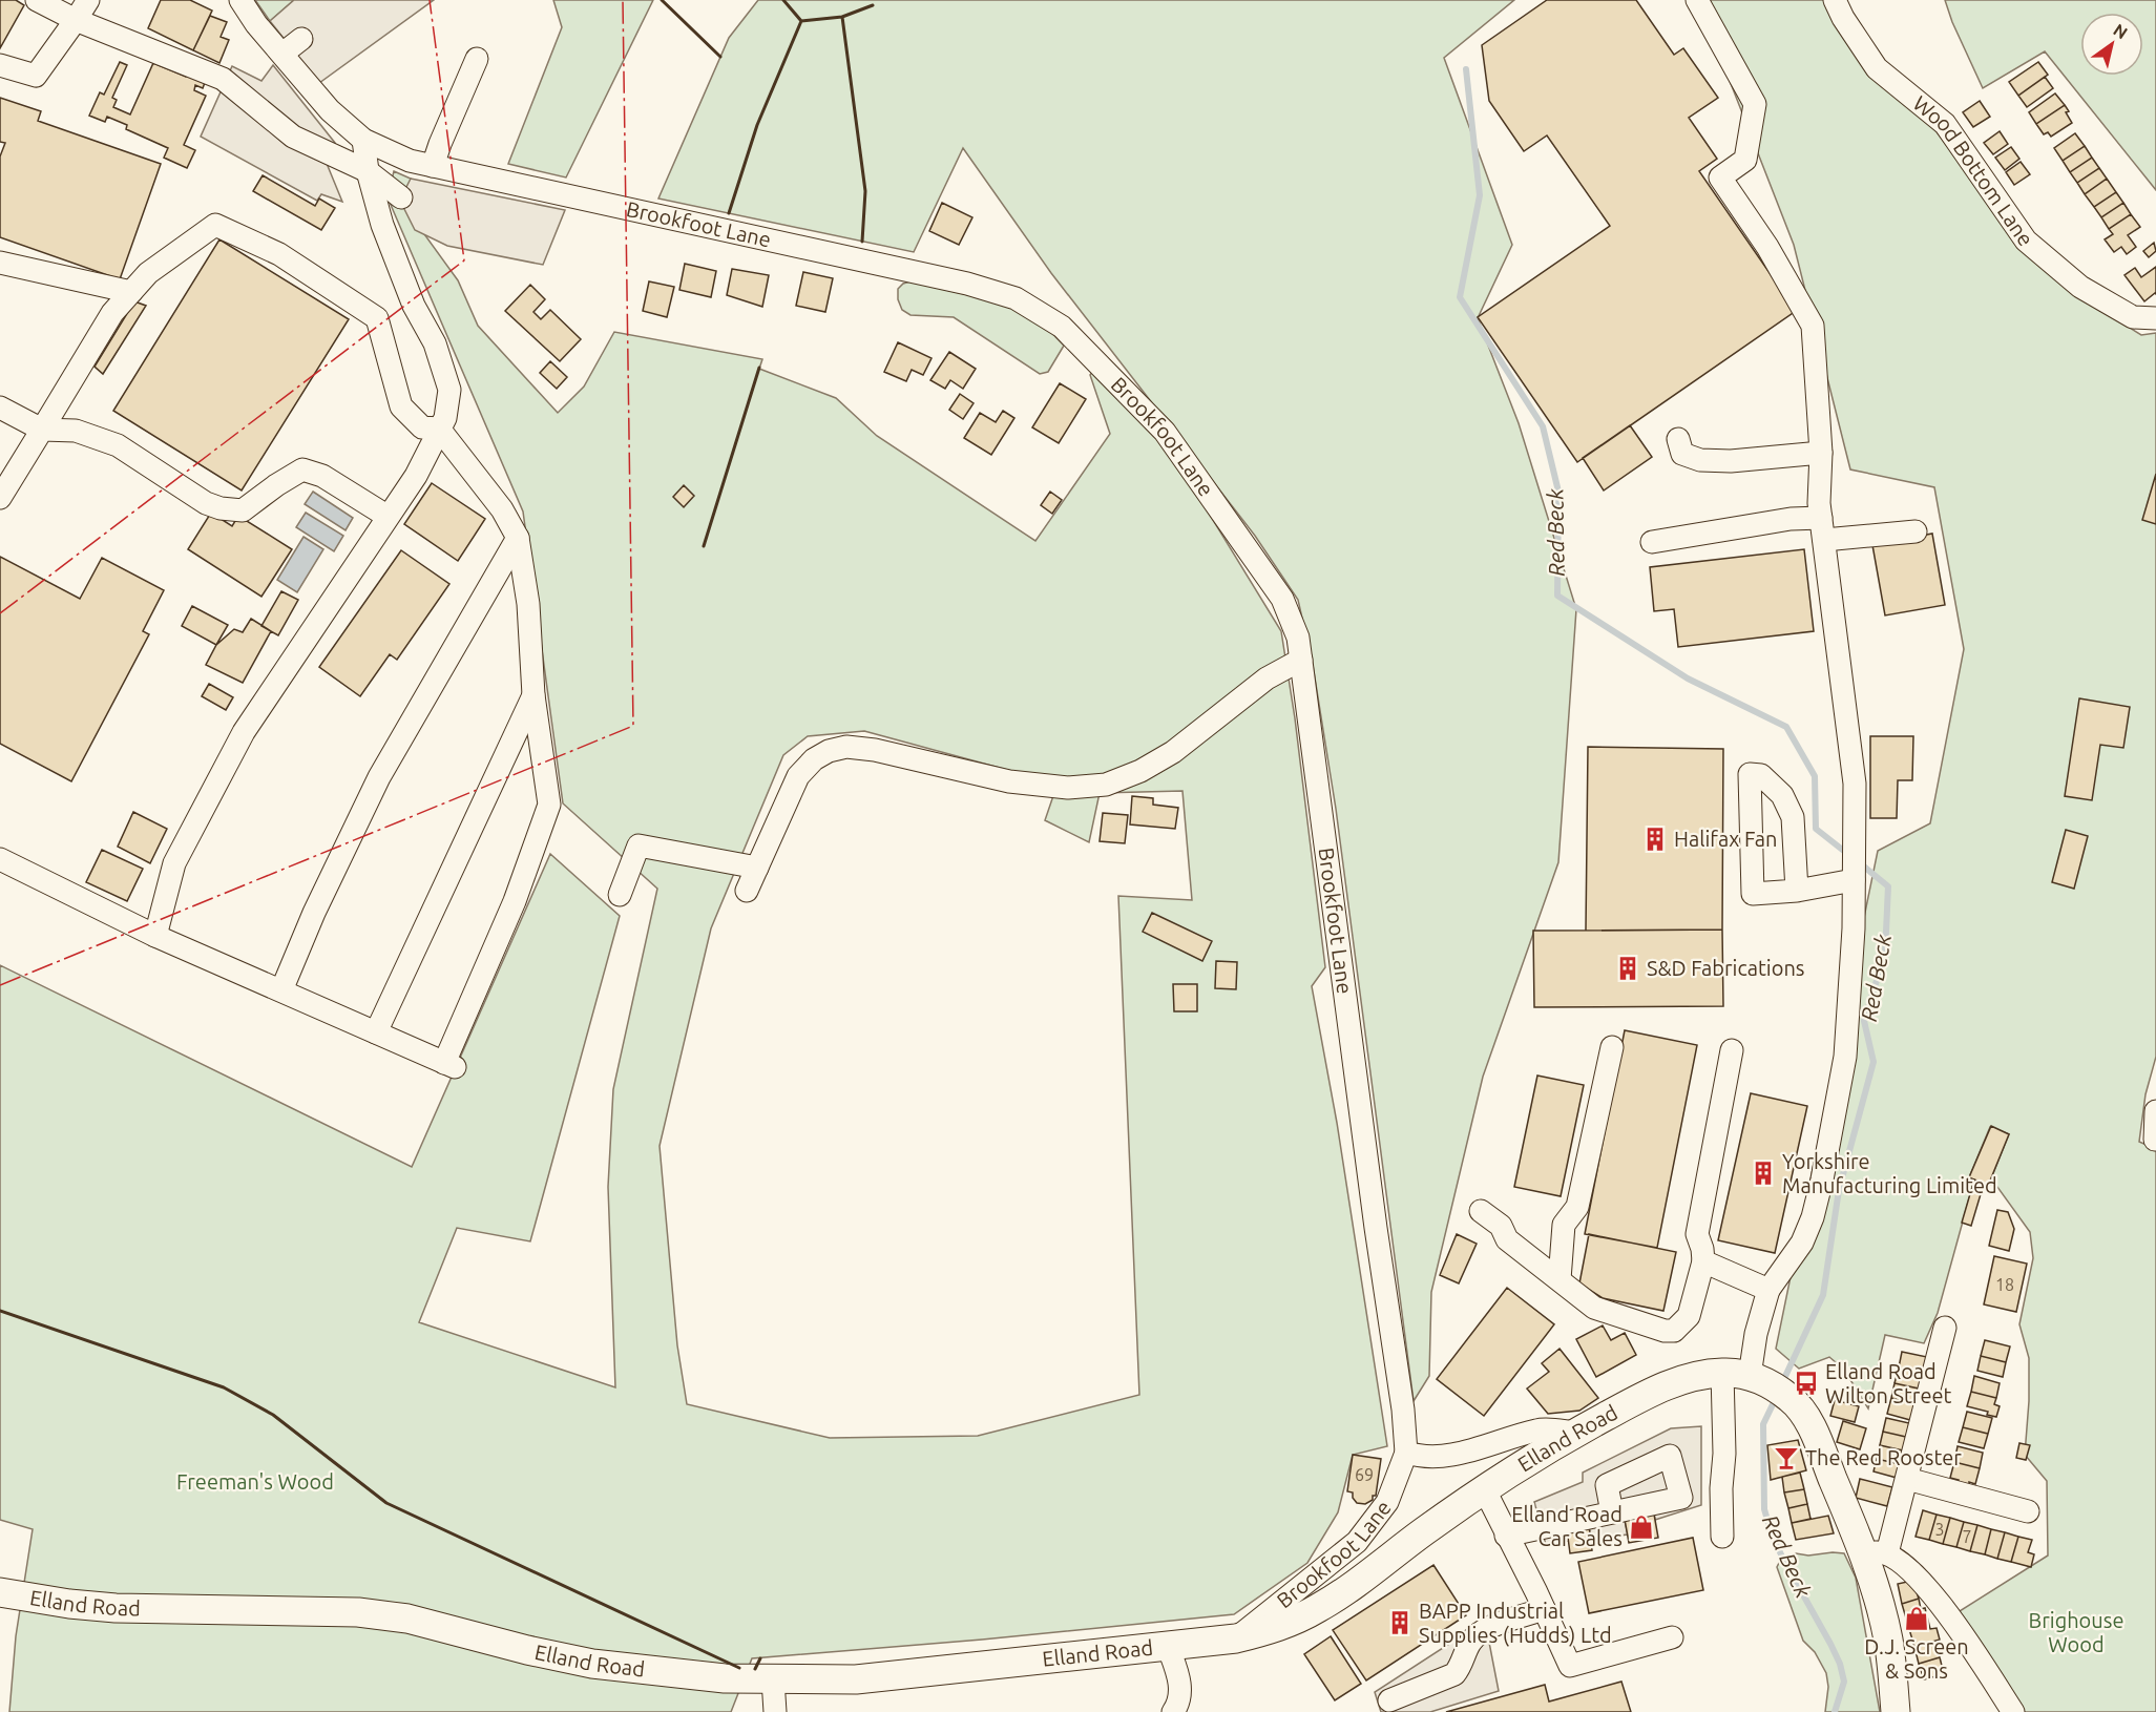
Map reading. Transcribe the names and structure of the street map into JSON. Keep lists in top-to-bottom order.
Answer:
{
  "streets": {
    "main road": ["Elland Road"],
    "street": ["Wood Bottom Lane", "Brookfoot Lane"]
  },
  "crossings": [
    ["Brookfoot Lane", "Elland Road"]
  ],
  "water": ["Red Beck"],
  "parks": ["Freeman's Wood", "Brighouse Wood"],
  "places": {
    "building": [
      "Halifax Fan",
      "S&D Fabrications",
      "Yorkshire Manufacturing Limited",
      "BAPP Industrial Supplies (Hudds) Ltd"
    ],
    "bus stop": ["Elland Road Wilton Street"],
    "bar": ["The Red Rooster"],
    "shop": ["Elland Road Car Sales", "D.J. Screen & Sons"]
  },
  "house_numbers": [
    "18",
    "69",
    "3",
    "7"
  ],
  "north": "top right"
}
